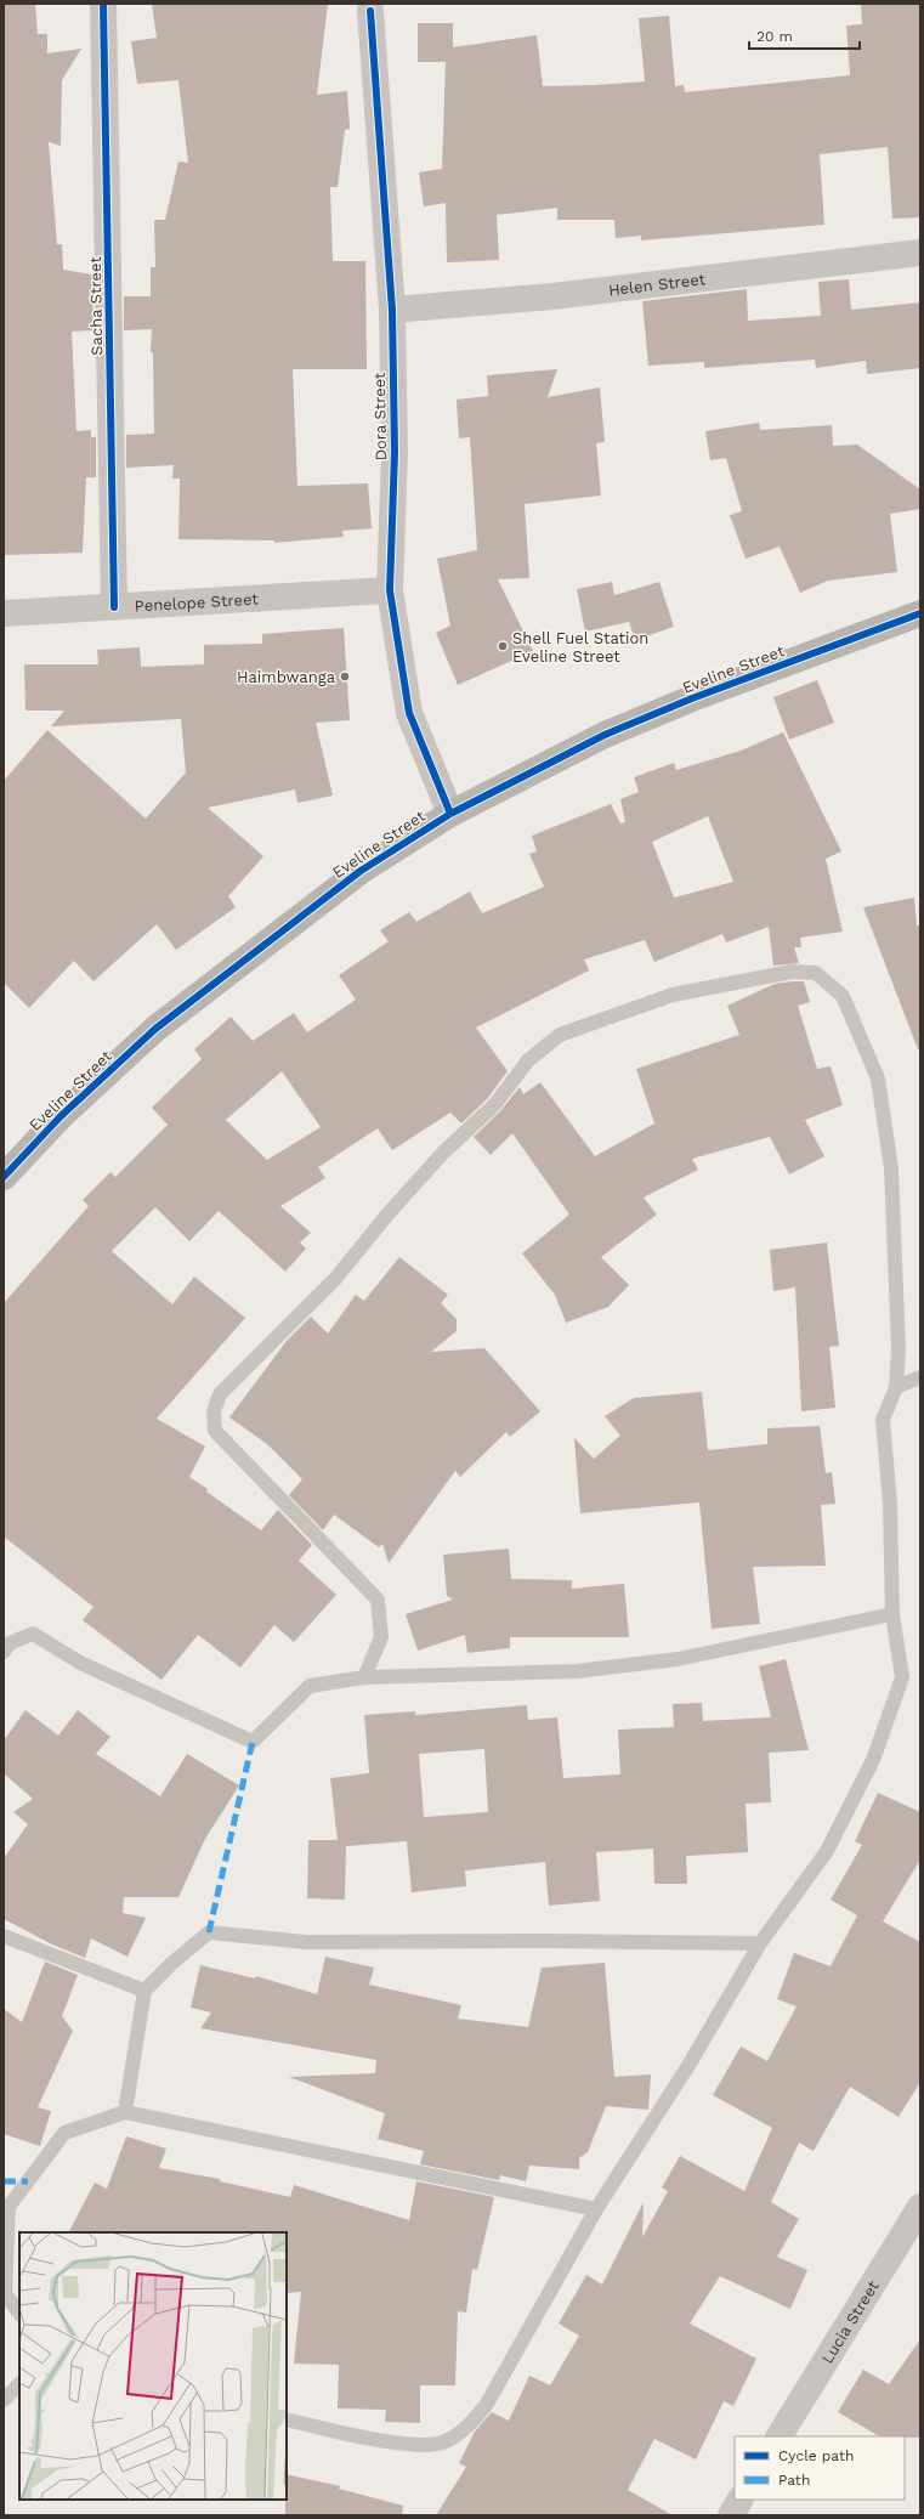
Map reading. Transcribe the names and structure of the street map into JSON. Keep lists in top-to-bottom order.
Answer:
{
  "streets": {
    "street": [
      "Helen Street",
      "Sacha Street",
      "Dora Street",
      "Penelope Street",
      "Eveline Street",
      "Lucia Street"
    ]
  },
  "crossings": [
    ["Helen Street", "Dora Street"],
    ["Sacha Street", "Penelope Street"],
    ["Dora Street", "Penelope Street"],
    ["Dora Street", "Eveline Street"]
  ],
  "places": ["Shell Fuel Station Eveline Street", "Haimbwanga"],
  "legend": ["Cycle path", "Path"],
  "scale_bar": "20 m"
}
